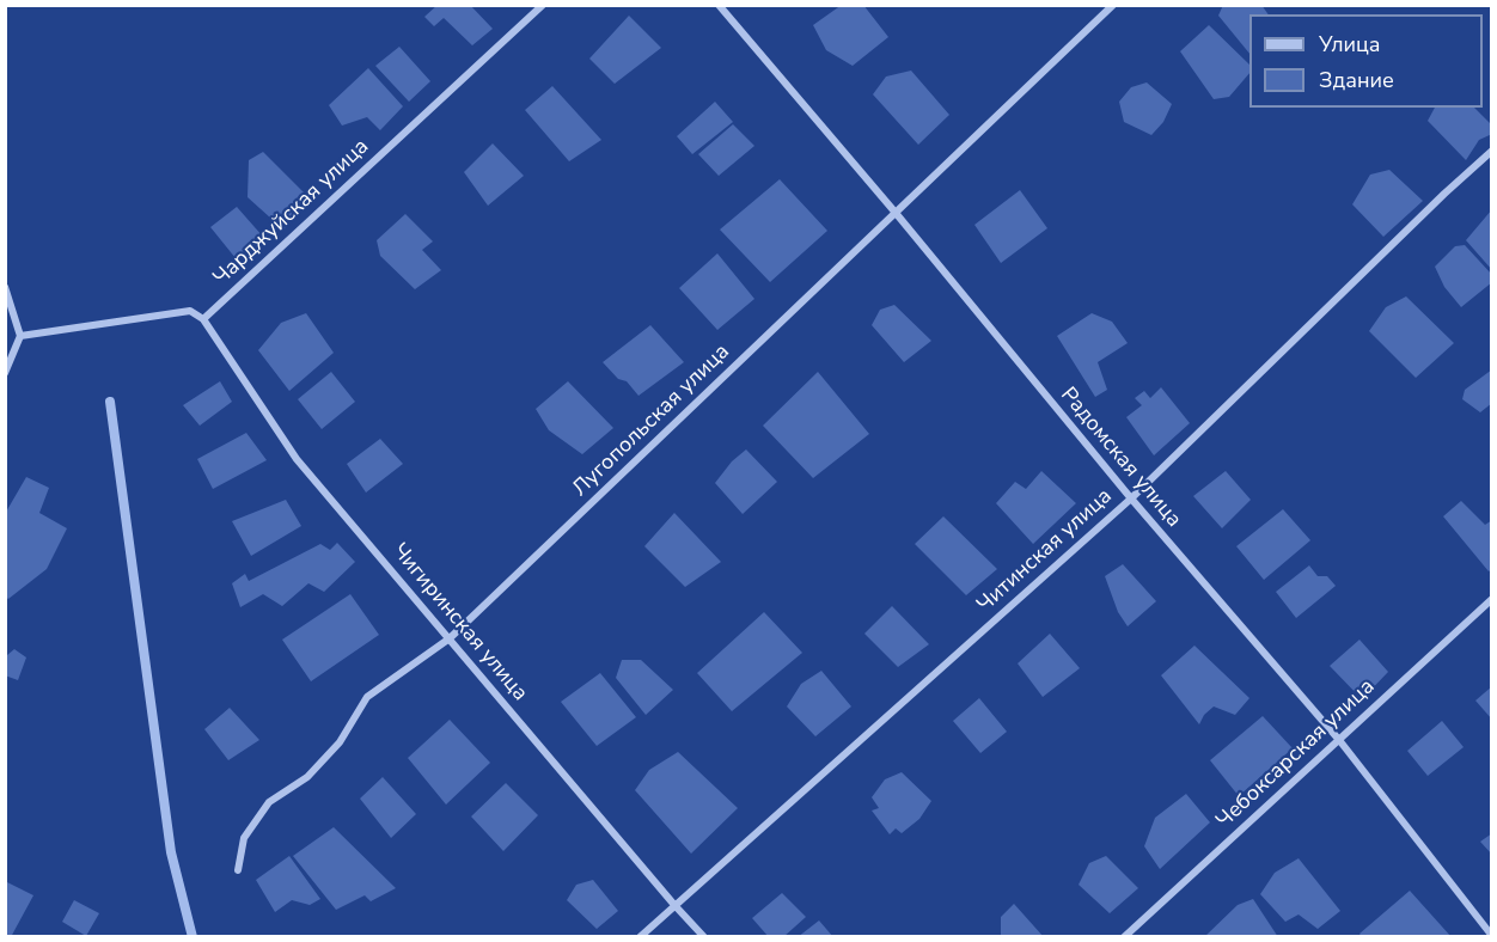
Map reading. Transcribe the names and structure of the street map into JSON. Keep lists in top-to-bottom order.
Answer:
{
  "streets": {
    "street": [
      "Чарджуйская улица",
      "Лугопольская улица",
      "Радомская улица",
      "Читинская улица",
      "Чигиринская улица",
      "Чебоксарская улица"
    ]
  },
  "crossings": [
    ["Чарджуйская улица", "Чигиринская улица"],
    ["Лугопольская улица", "Радомская улица"],
    ["Лугопольская улица", "Чигиринская улица"],
    ["Радомская улица", "Читинская улица"],
    ["Радомская улица", "Чебоксарская улица"],
    ["Читинская улица", "Чигиринская улица"]
  ],
  "legend": ["Улица", "Здание"]
}
